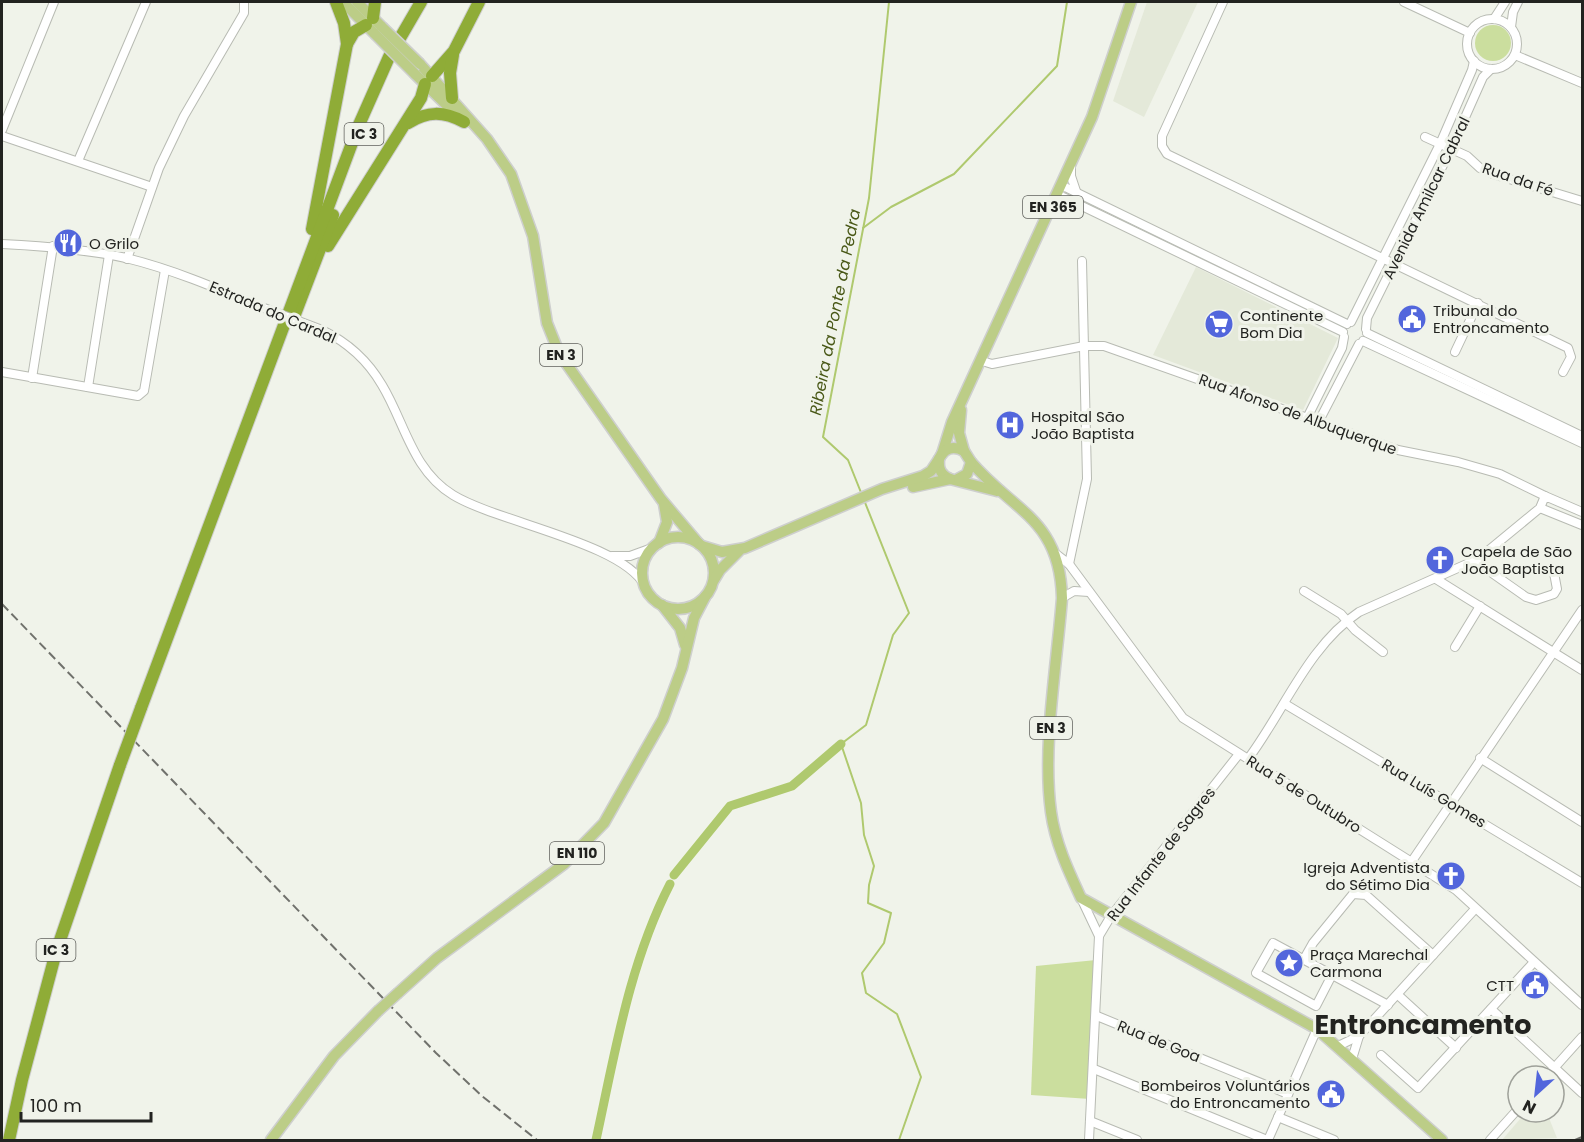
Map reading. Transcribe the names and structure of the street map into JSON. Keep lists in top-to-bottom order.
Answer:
{
  "streets": {
    "highway": ["IC 3"],
    "main road": ["EN 365", "EN 3", "EN 110"],
    "street": [
      "Rua da Fé",
      "Avenida Amilcar Cabral",
      "Estrada do Cardal",
      "Rua Afonso de Albuquerque",
      "Rua Luís Gomes",
      "Rua 5 de Outubro",
      "Rua Infante de Sagres",
      "Rua de Goa"
    ]
  },
  "crossings": [
    ["Rua da Fé", "Avenida Amilcar Cabral"],
    ["Avenida Amilcar Cabral", "Rua Afonso de Albuquerque"],
    ["EN 365", "EN 3"],
    ["EN 365", "Rua Afonso de Albuquerque"],
    ["EN 3", "Rua 5 de Outubro"],
    ["Rua 5 de Outubro", "Rua Infante de Sagres"],
    ["Rua Infante de Sagres", "Rua de Goa"]
  ],
  "districts": ["Entroncamento"],
  "water": ["Ribeira da Ponte da Pedra"],
  "places": {
    "restaurant": ["O Grilo"],
    "public building": ["Tribunal do Entroncamento", "CTT", "Bombeiros Voluntários do Entroncamento"],
    "supermarket": ["Continente Bom Dia"],
    "hospital": ["Hospital São João Baptista"],
    "church": ["Capela de São João Baptista", "Igreja Adventista do Sétimo Dia"],
    "place": ["Praça Marechal Carmona"]
  },
  "scale_bar": "100 m",
  "north": "bottom left"
}
